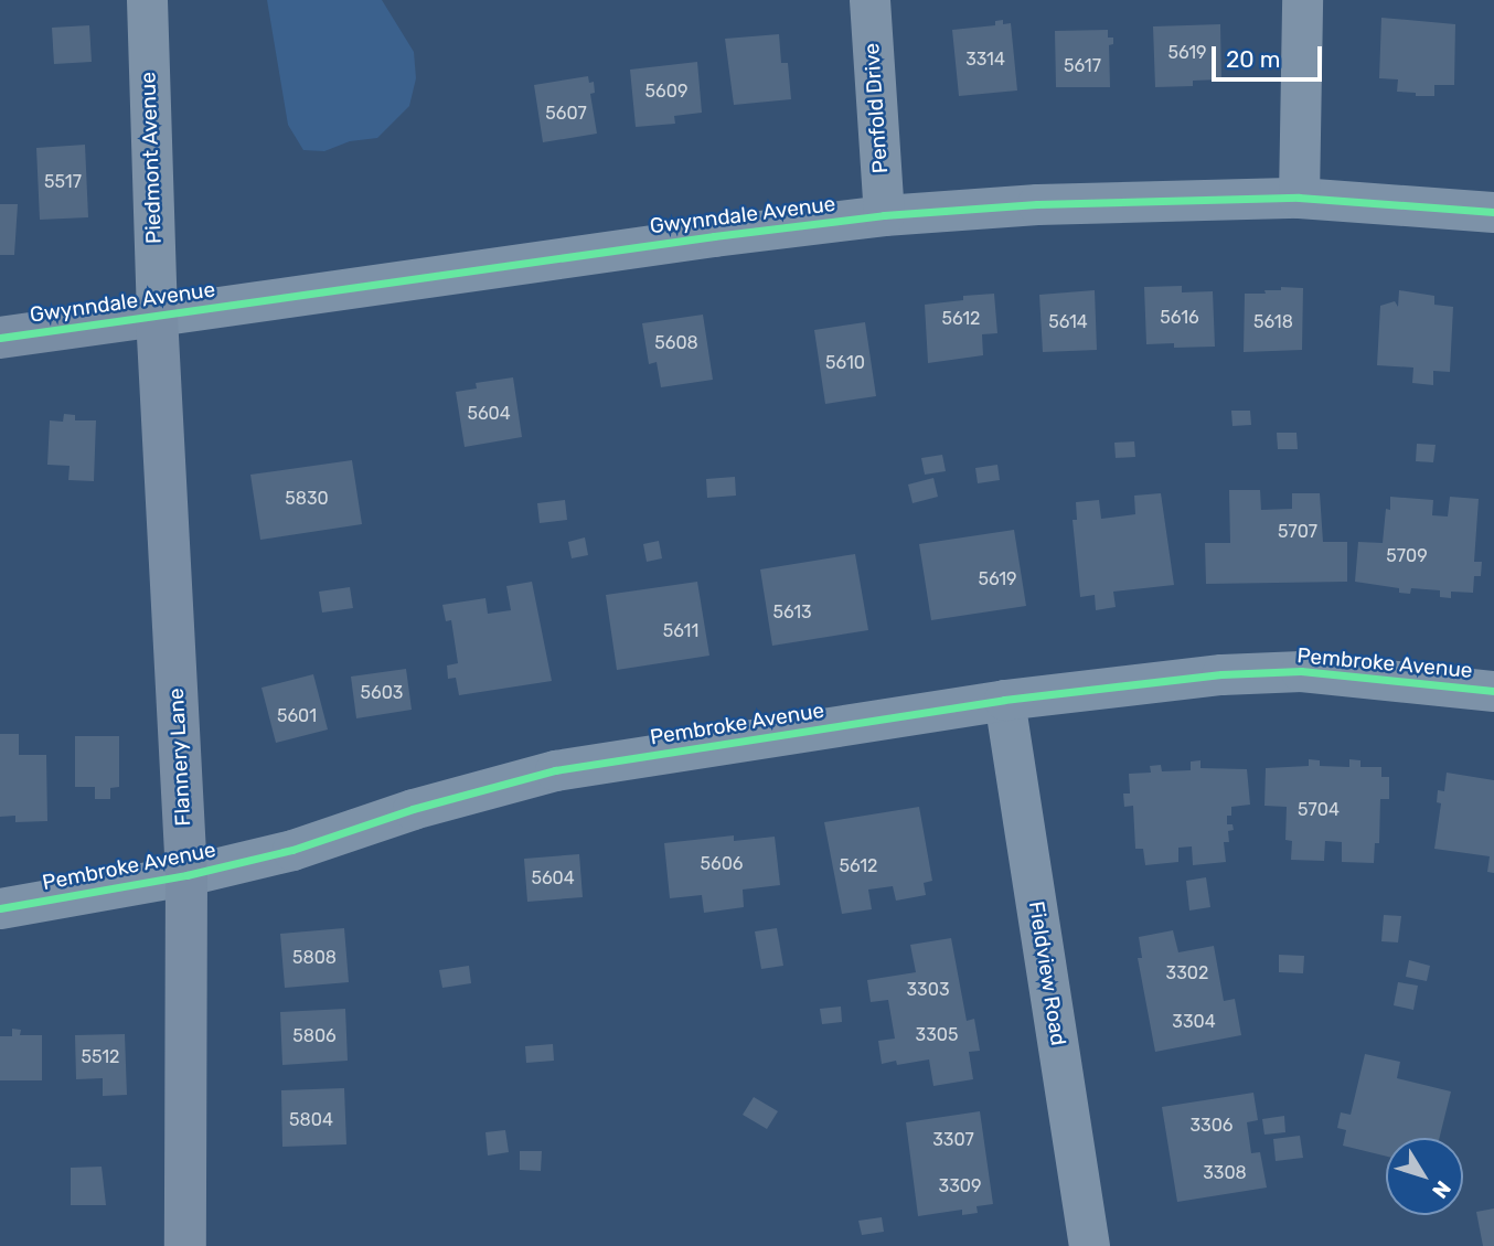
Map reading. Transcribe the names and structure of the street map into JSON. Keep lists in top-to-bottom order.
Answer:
{
  "streets": {
    "street": [
      "Penfold Drive",
      "Piedmont Avenue",
      "Gwynndale Avenue",
      "Pembroke Avenue",
      "Flannery Lane",
      "Fieldview Road"
    ]
  },
  "crossings": [
    ["Penfold Drive", "Gwynndale Avenue"],
    ["Piedmont Avenue", "Gwynndale Avenue"],
    ["Piedmont Avenue", "Flannery Lane"],
    ["Gwynndale Avenue", "Flannery Lane"],
    ["Pembroke Avenue", "Flannery Lane"],
    ["Pembroke Avenue", "Fieldview Road"]
  ],
  "house_numbers": [
    "5619",
    "3314",
    "5617",
    "5609",
    "5607",
    "5517",
    "5616",
    "5612",
    "5614",
    "5618",
    "5608",
    "5610",
    "5604",
    "5830",
    "5707",
    "5709",
    "5619",
    "5613",
    "5611",
    "5603",
    "5601",
    "5704",
    "5606",
    "5612",
    "5604",
    "5808",
    "3302",
    "3303",
    "3304",
    "3305",
    "5806",
    "5512",
    "5804",
    "3306",
    "3307",
    "3308",
    "3309"
  ],
  "scale_bar": "20 m",
  "north": "bottom right"
}
